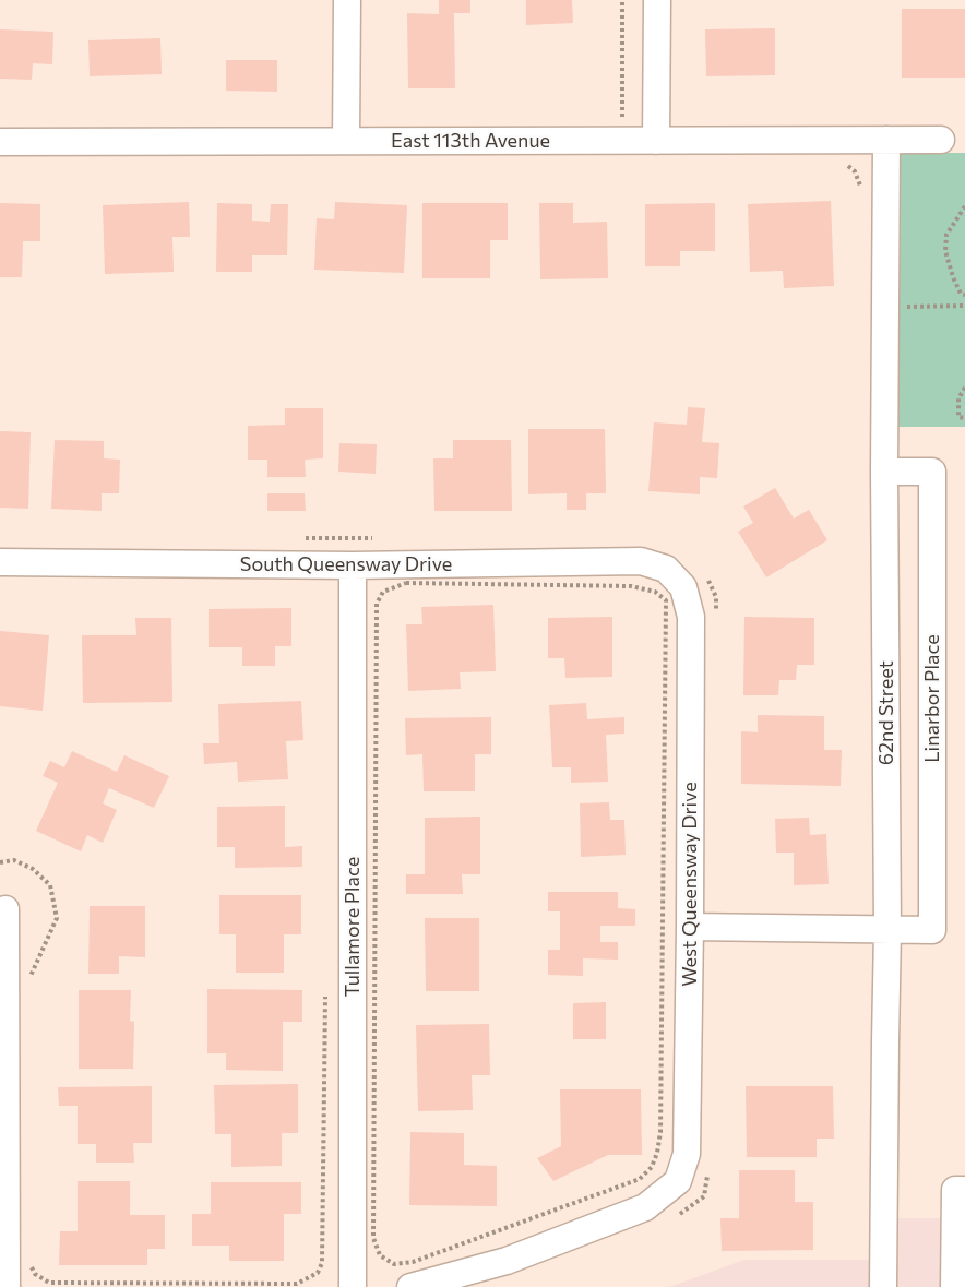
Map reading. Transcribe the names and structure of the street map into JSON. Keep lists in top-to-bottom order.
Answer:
{
  "streets": {
    "street": [
      "East 113th Avenue",
      "South Queensway Drive",
      "Linarbor Place",
      "62nd Street",
      "West Queensway Drive",
      "Tullamore Place"
    ]
  },
  "crossings": [
    ["East 113th Avenue", "62nd Street"],
    ["South Queensway Drive", "West Queensway Drive"],
    ["South Queensway Drive", "Tullamore Place"],
    ["Linarbor Place", "62nd Street"]
  ]
}
